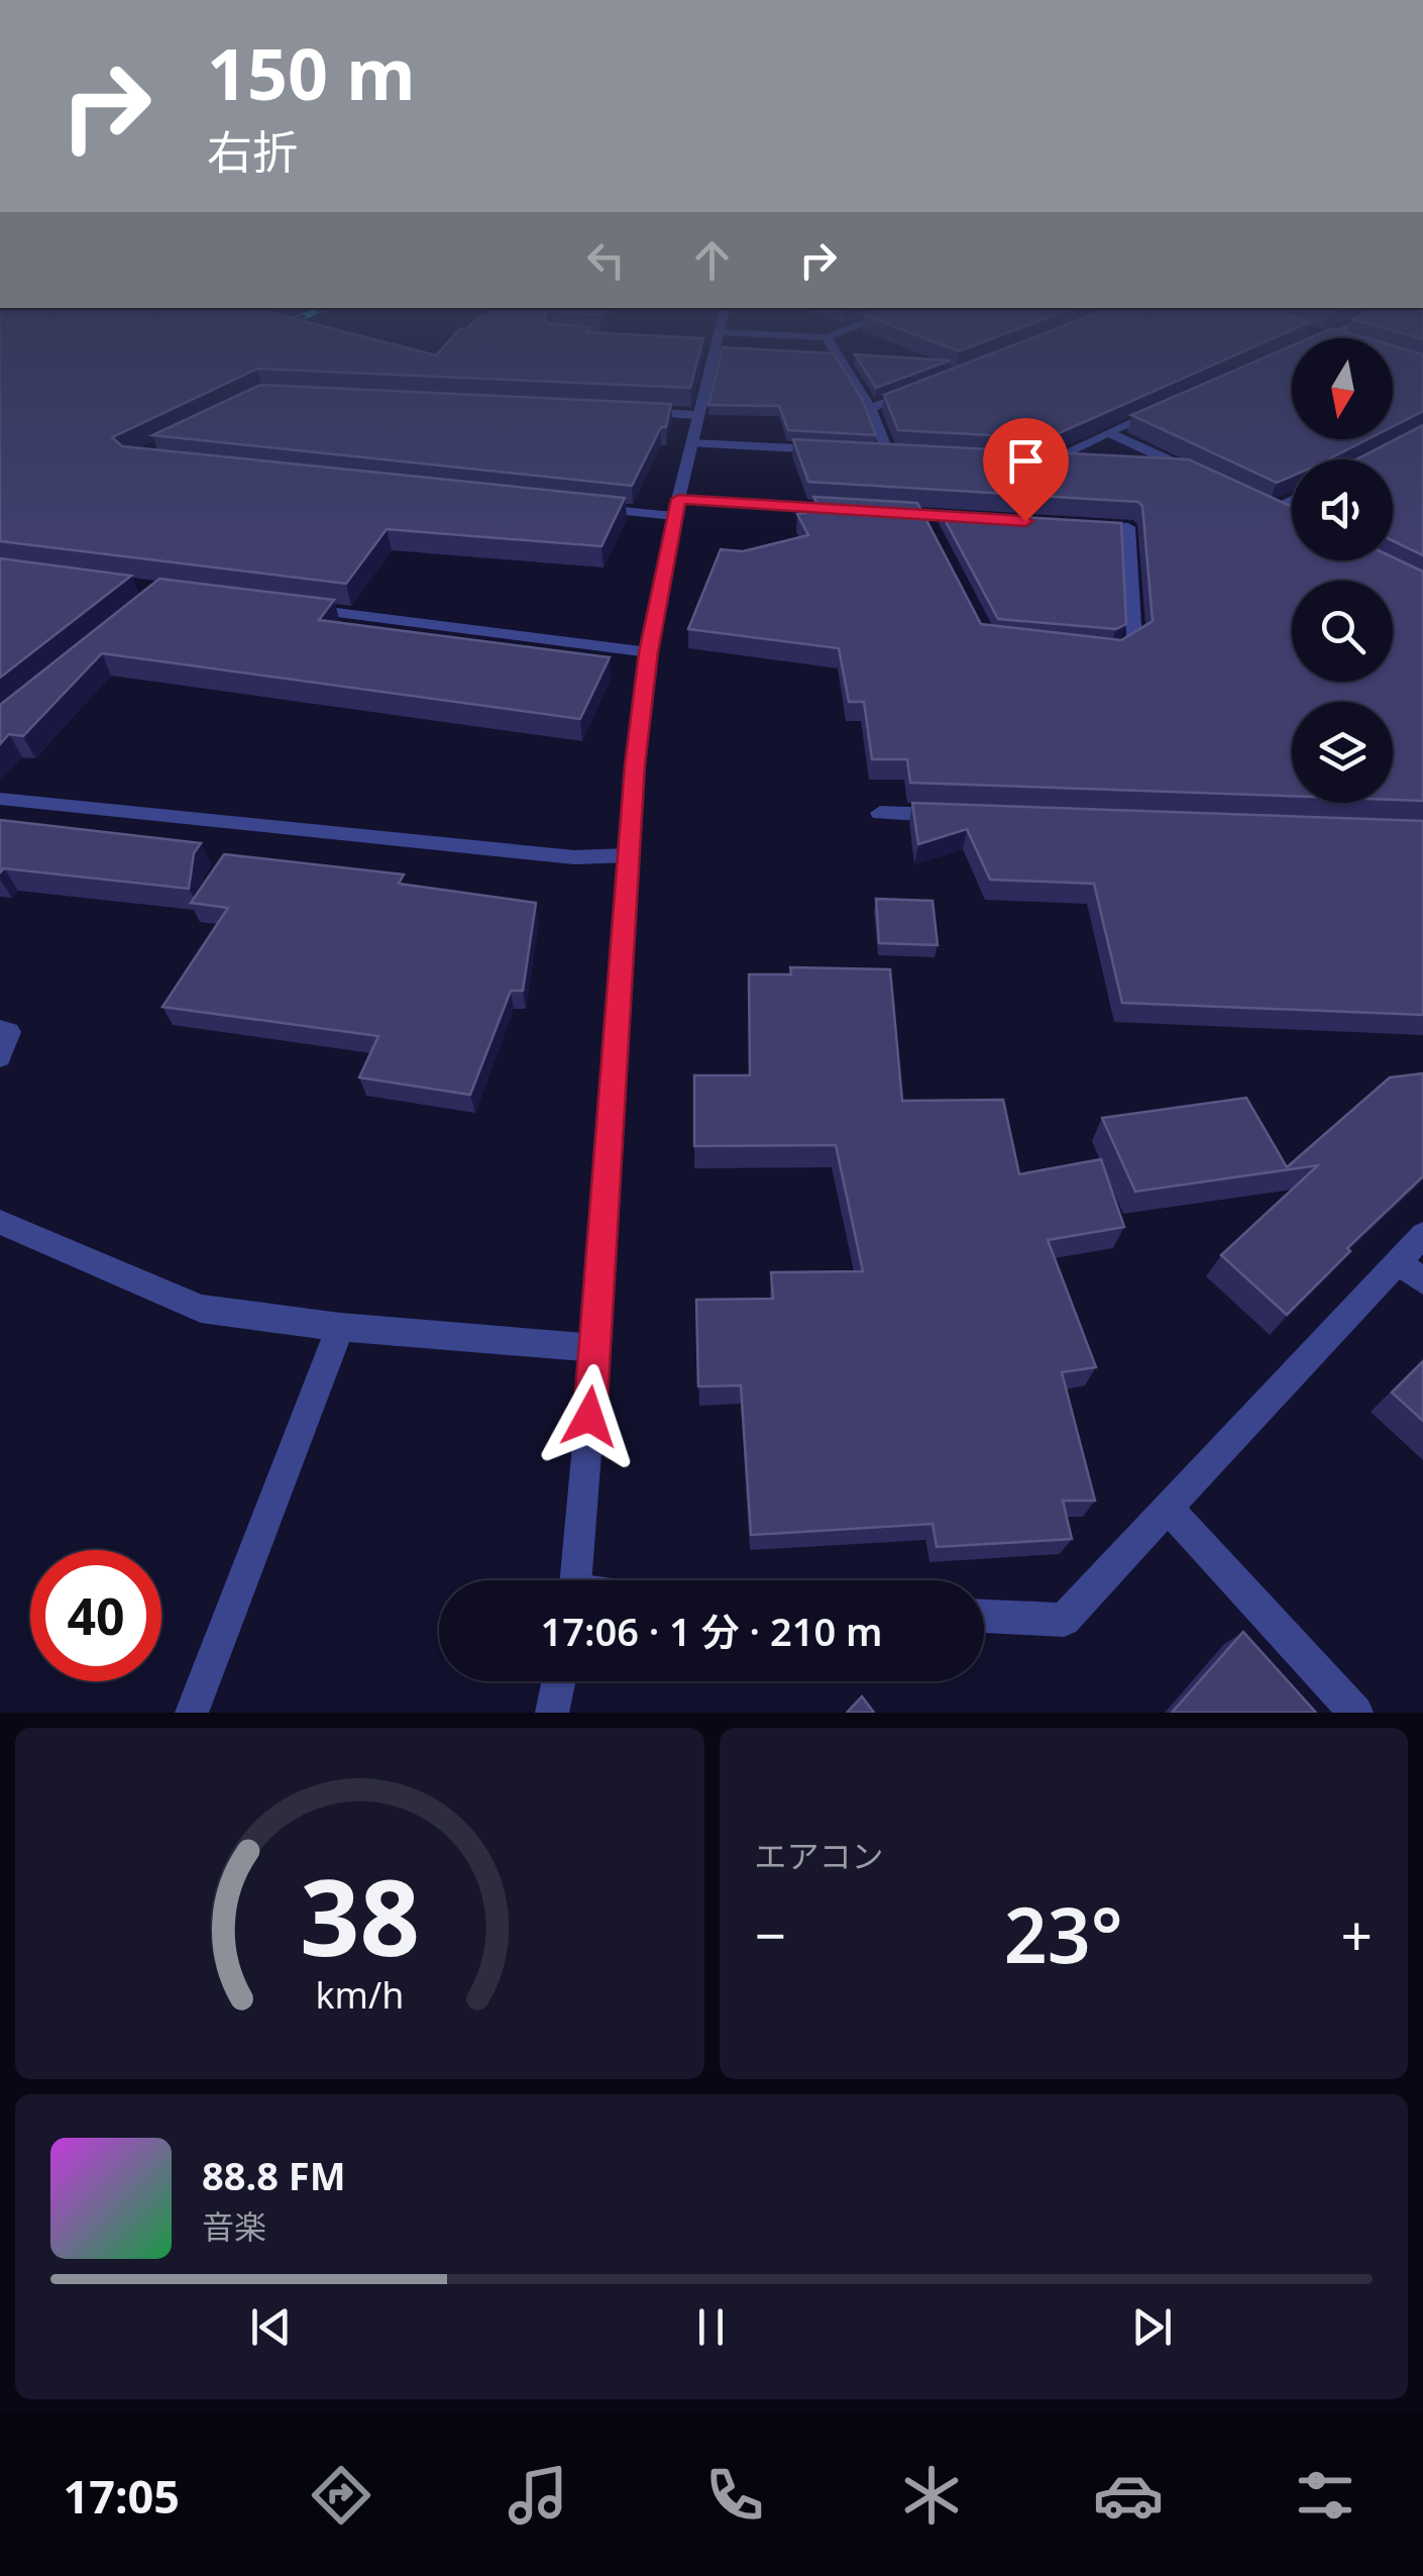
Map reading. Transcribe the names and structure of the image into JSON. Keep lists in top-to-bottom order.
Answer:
{
  "north": "bottom",
  "page": {
    "turn": ["150 m", "右折"],
    "limit": "40",
    "trip": "17:06 · 1 分 · 210 m",
    "tile": "エアコン",
    "heat": ["−", "23°", "+"],
    "song": ["88.8 FM", "音楽"],
    "tabs": "17:05",
    "gauge": ["38", "km/h"]
  }
}
